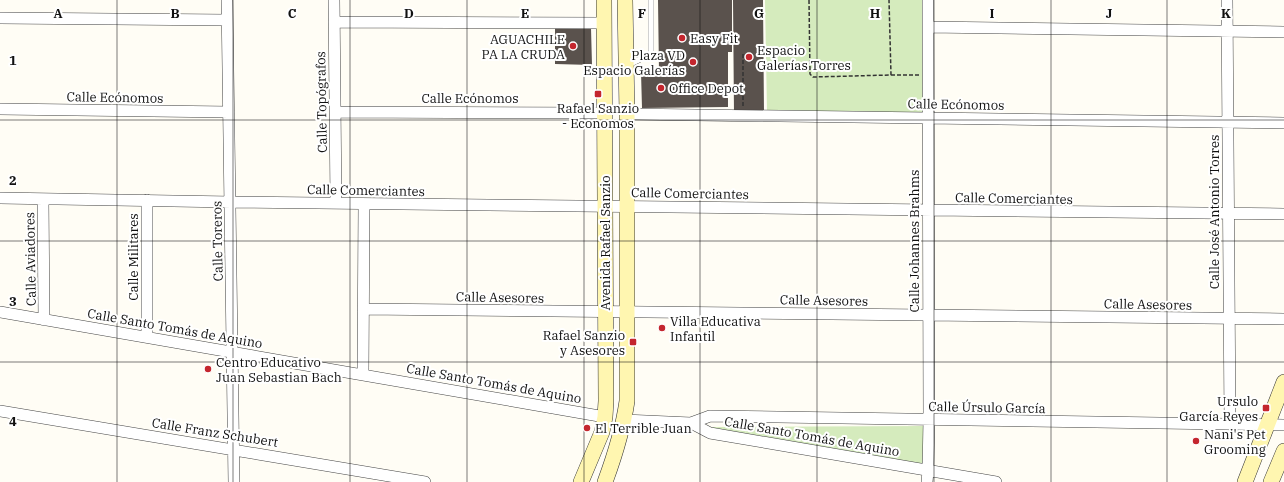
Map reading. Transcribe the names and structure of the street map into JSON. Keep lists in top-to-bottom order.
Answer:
{
  "streets": {
    "main road": ["Avenida Rafael Sanzio"],
    "street": [
      "Calle Ecónomos",
      "Calle Topógrafos",
      "Calle Comerciantes",
      "Calle José Antonio Torres",
      "Calle Toreros",
      "Calle Johannes Brahms",
      "Calle Militares",
      "Calle Aviadores",
      "Calle Asesores",
      "Calle Santo Tomás de Aquino",
      "Calle Úrsulo García",
      "Calle Franz Schubert"
    ]
  },
  "crossings": [
    ["Calle Ecónomos", "Calle Topógrafos"],
    ["Calle Ecónomos", "Calle José Antonio Torres"],
    ["Calle Ecónomos", "Calle Toreros"],
    ["Calle Ecónomos", "Calle Johannes Brahms"],
    ["Calle Ecónomos", "Avenida Rafael Sanzio"],
    ["Calle Topógrafos", "Calle Comerciantes"],
    ["Calle Comerciantes", "Calle José Antonio Torres"],
    ["Calle Comerciantes", "Calle Toreros"],
    ["Calle Comerciantes", "Calle Johannes Brahms"],
    ["Calle Comerciantes", "Avenida Rafael Sanzio"],
    ["Calle Comerciantes", "Calle Militares"],
    ["Calle Comerciantes", "Calle Aviadores"],
    ["Calle José Antonio Torres", "Calle Asesores"],
    ["Calle José Antonio Torres", "Calle Úrsulo García"],
    ["Calle Toreros", "Calle Santo Tomás de Aquino"],
    ["Calle Toreros", "Calle Franz Schubert"],
    ["Calle Johannes Brahms", "Calle Asesores"],
    ["Calle Johannes Brahms", "Calle Santo Tomás de Aquino"],
    ["Calle Johannes Brahms", "Calle Úrsulo García"],
    ["Avenida Rafael Sanzio", "Calle Asesores"],
    ["Avenida Rafael Sanzio", "Calle Santo Tomás de Aquino"],
    ["Calle Militares", "Calle Santo Tomás de Aquino"],
    ["Calle Aviadores", "Calle Santo Tomás de Aquino"],
    ["Calle Santo Tomás de Aquino", "Calle Úrsulo García"]
  ],
  "places": {
    "other": [
      "Easy Fit",
      "AGUACHILE PA LA CRUDA",
      "Espacio Galerías Torres",
      "Plaza VD Espacio Galerías",
      "Office Depot",
      "Villa Educativa Infantil",
      "Centro Educativo Juan Sebastian Bach",
      "El Terrible Juan",
      "Nani's Pet Grooming"
    ],
    "transit": ["Rafael Sanzio - Economos", "Rafael Sanzio y Asesores", "Ursulo García Reyes"]
  },
  "grid": {
    "columns": [
      "A",
      "B",
      "C",
      "D",
      "E",
      "F",
      "G",
      "H",
      "I",
      "J",
      "K"
    ],
    "rows": [
      "1",
      "2",
      "3",
      "4"
    ]
  }
}
